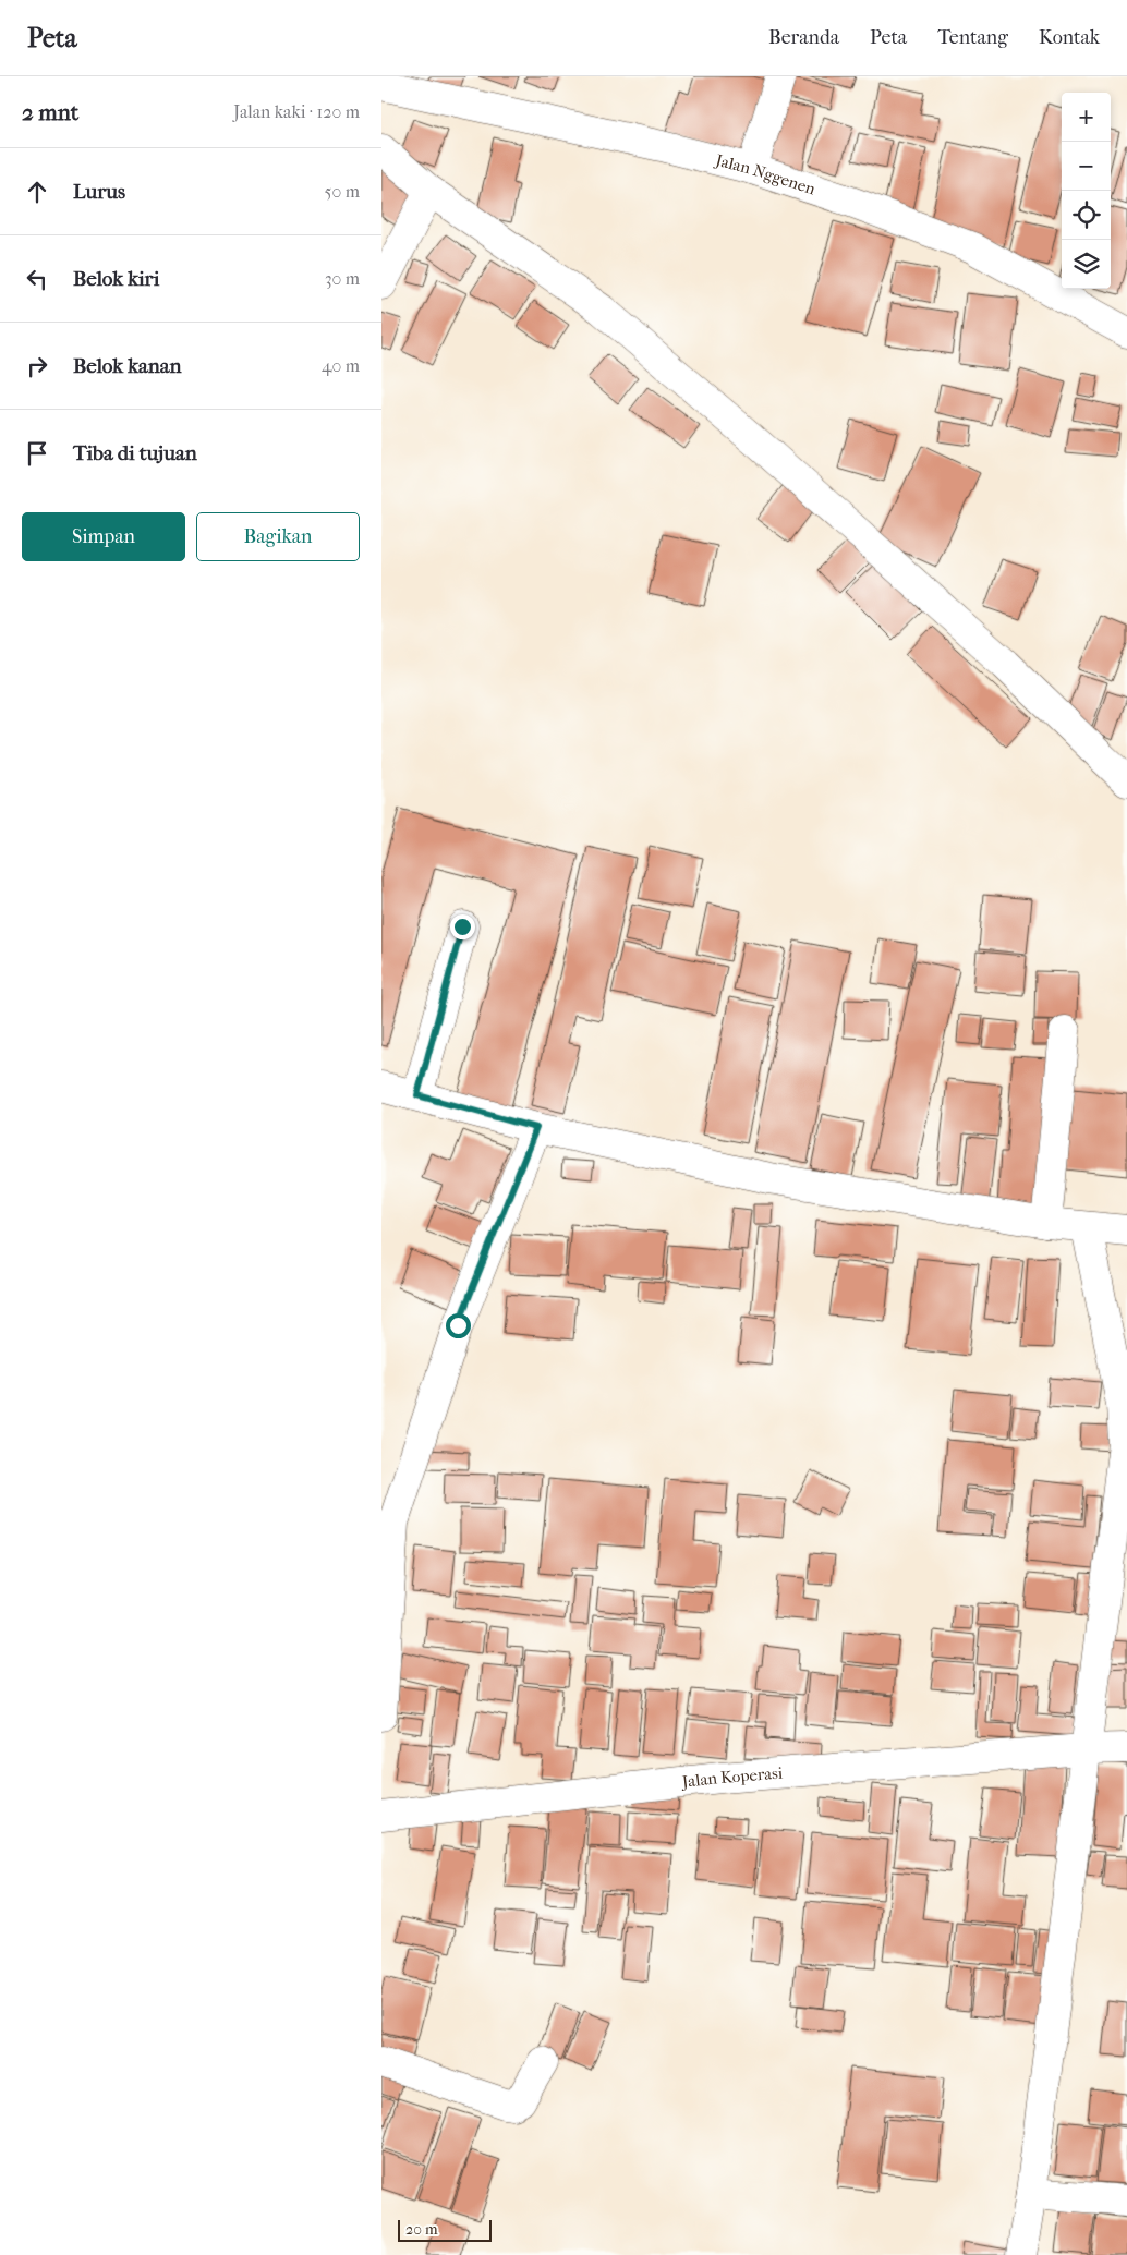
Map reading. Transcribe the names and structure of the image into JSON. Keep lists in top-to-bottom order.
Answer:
{
  "streets": {
    "street": ["Jalan Nggenen", "Jalan Koperasi"]
  },
  "scale_bar": "20 m",
  "page": {
    "header": "Peta",
    "nav": [
      "Beranda",
      "Peta",
      "Tentang",
      "Kontak"
    ],
    "heading": ["2 mnt", "Jalan kaki · 120 m"],
    "map_buttons": ["+", "−"],
    "list": [
      ["Lurus", "50 m"],
      ["Belok kiri", "30 m"],
      ["Belok kanan", "40 m"],
      "Tiba di tujuan"
    ],
    "buttons": ["Simpan", "Bagikan"],
    "scale": "20 m"
  }
}
